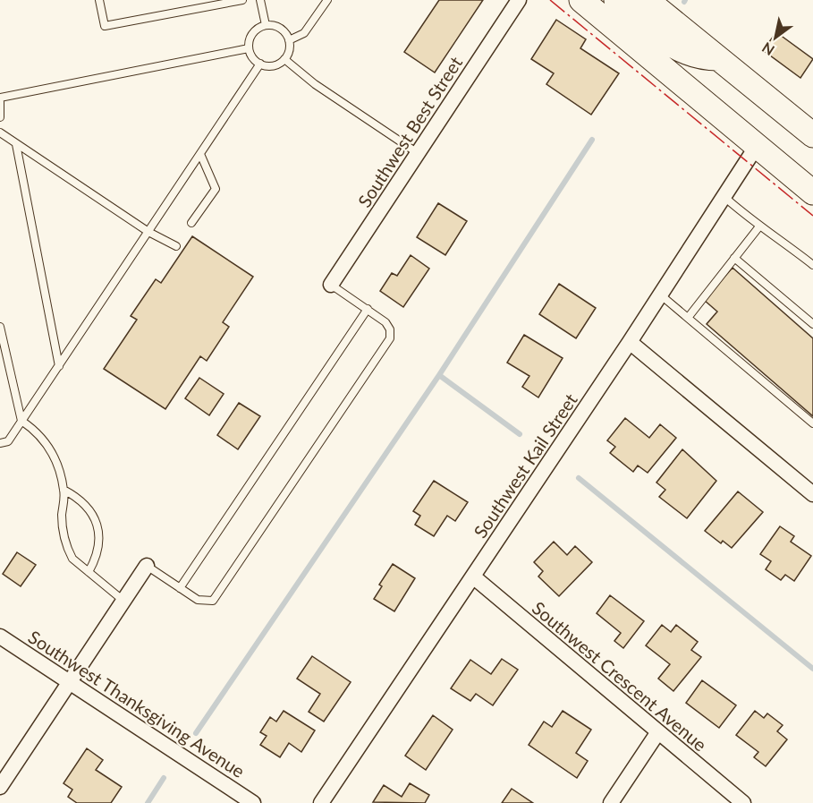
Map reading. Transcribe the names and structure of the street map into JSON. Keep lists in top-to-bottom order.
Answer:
{
  "streets": {
    "street": [
      "Southwest Best Street",
      "Southwest Kail Street",
      "Southwest Crescent Avenue",
      "Southwest Thanksgiving Avenue"
    ]
  },
  "crossings": [
    ["Southwest Kail Street", "Southwest Crescent Avenue"]
  ],
  "north": "bottom left"
}
